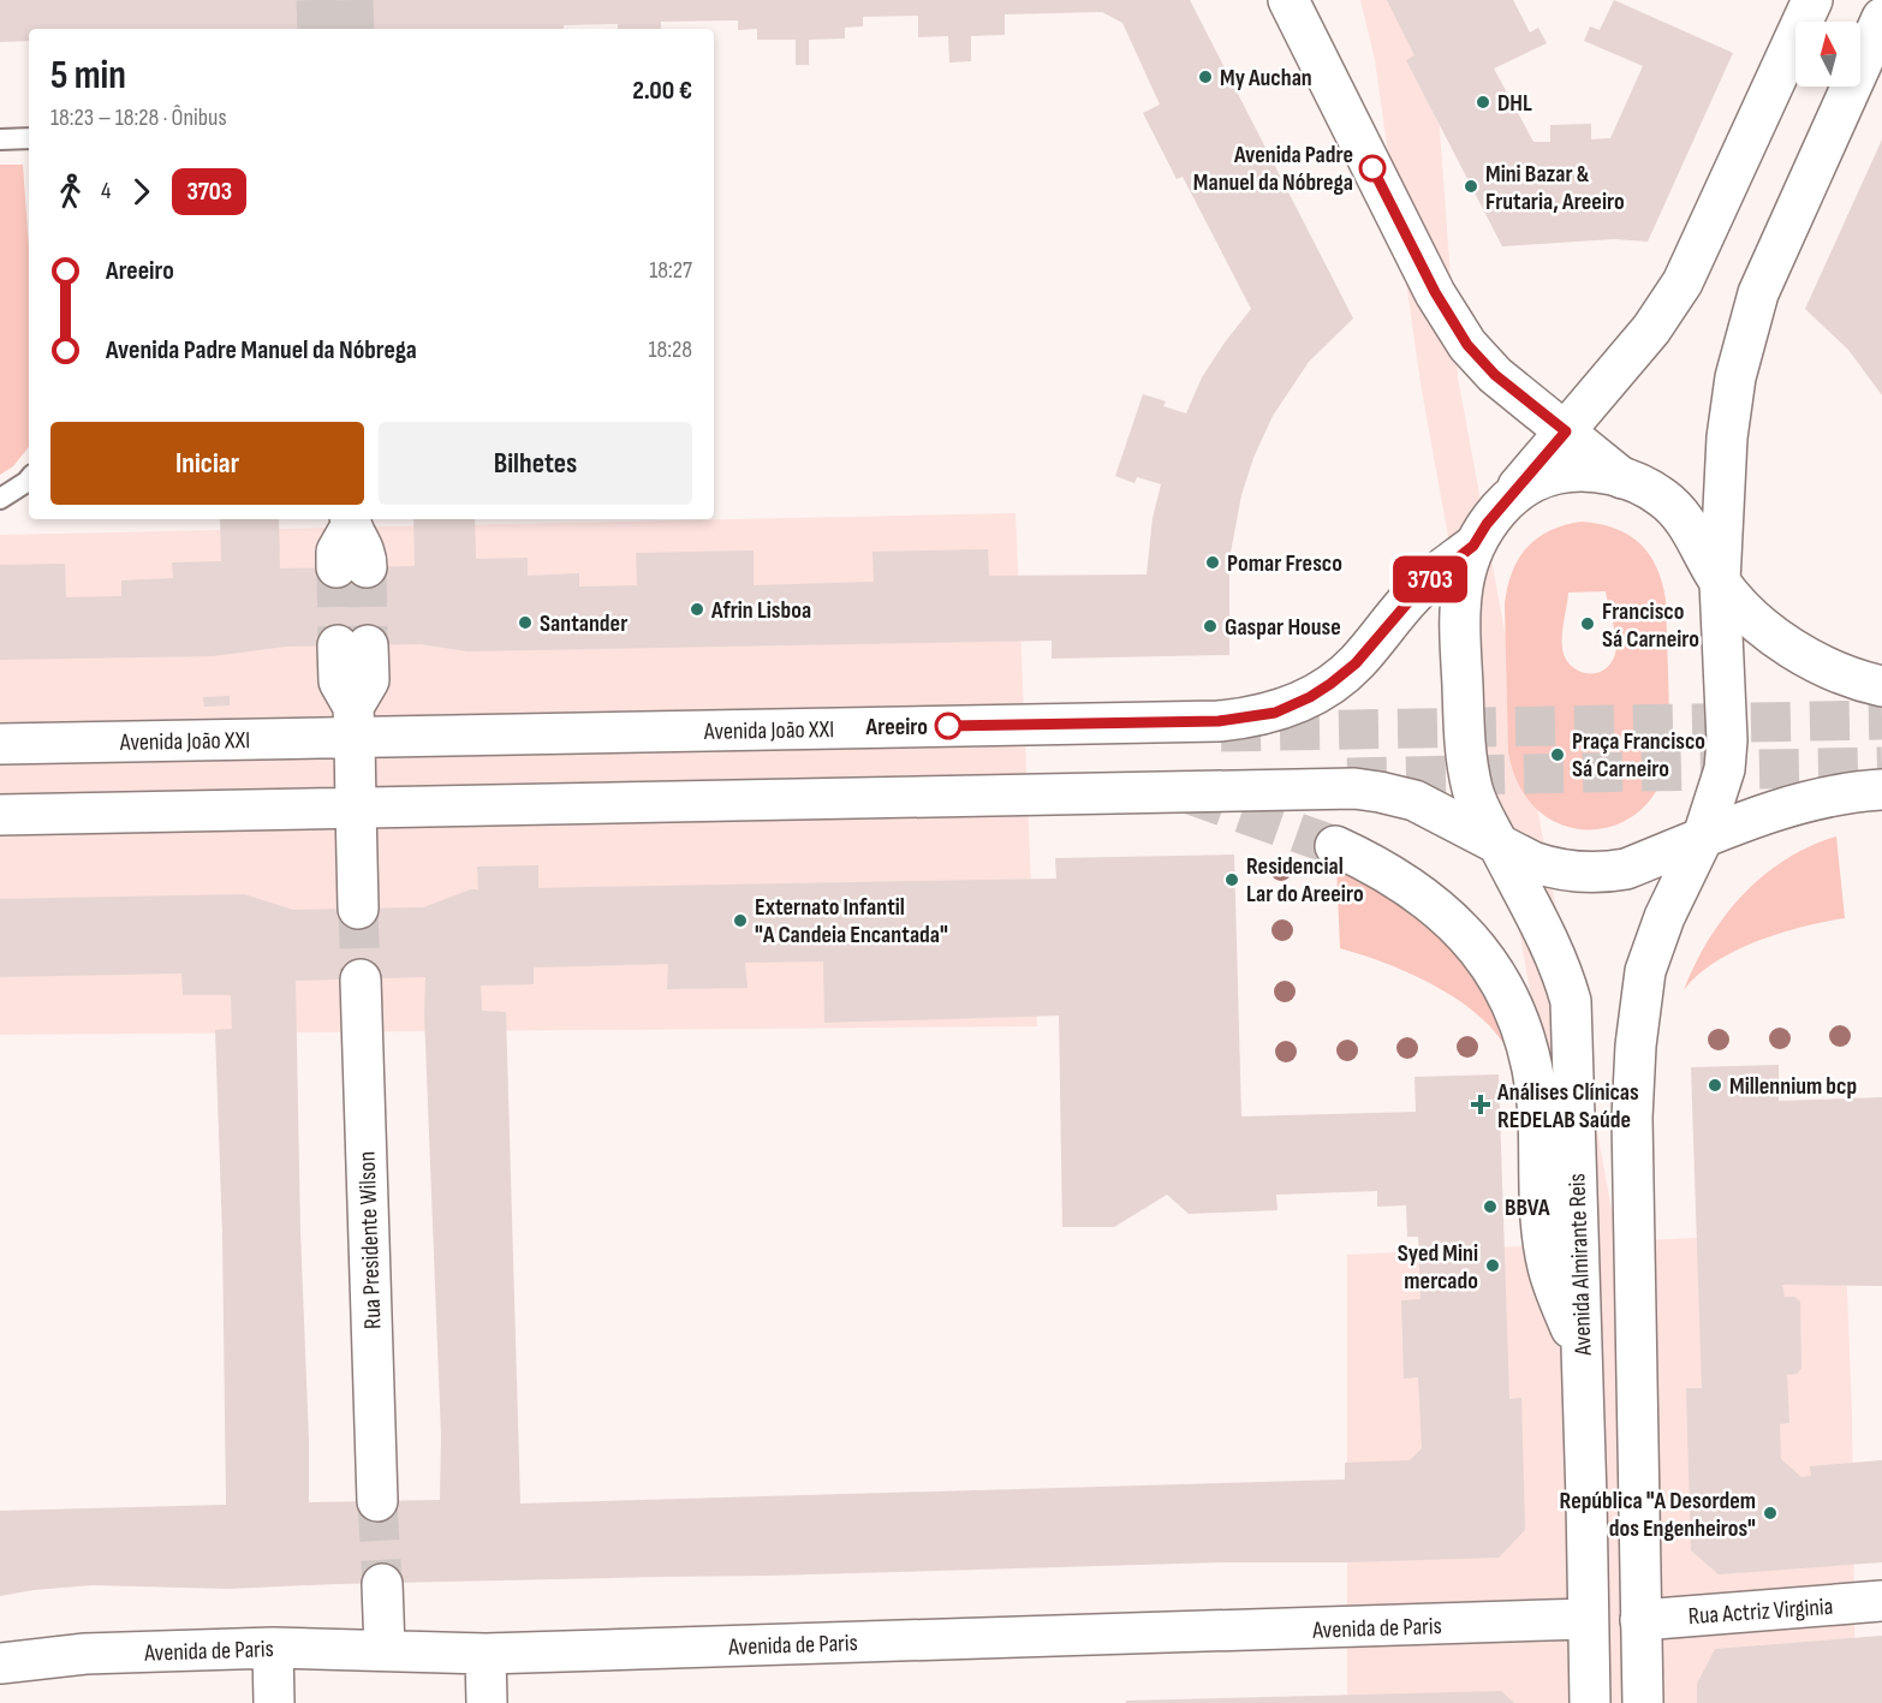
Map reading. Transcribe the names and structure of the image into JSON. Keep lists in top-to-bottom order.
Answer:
{
  "streets": {
    "main road": [
      "Avenida João XXI",
      "Rua Presidente Wilson",
      "Avenida Almirante Reis",
      "Rua Actriz Virginia",
      "Avenida de Paris"
    ]
  },
  "crossings": [
    ["Avenida Almirante Reis", "Rua Actriz Virginia"],
    ["Avenida Almirante Reis", "Avenida de Paris"],
    ["Rua Actriz Virginia", "Avenida de Paris"]
  ],
  "places": {
    "other": [
      "My Auchan",
      "DHL",
      "Avenida Padre Manuel da Nóbrega",
      "Mini Bazar & Frutaria, Areeiro",
      "Pomar Fresco",
      "Afrin Lisboa",
      "Santander",
      "Francisco Sá Carneiro",
      "Gaspar House",
      "Areeiro",
      "Praça Francisco Sá Carneiro",
      "Residencial Lar do Areeiro",
      "Externato Infantil \"A Candeia Encantada\"",
      "Millennium bcp",
      "BBVA",
      "Syed Mini mercado",
      "República \"A Desordem dos Engenheiros\""
    ],
    "health": ["Análises Clínicas REDELAB Saúde"]
  },
  "lines": ["bus line 3703"],
  "north": "top",
  "page": {
    "on_map": "3703",
    "heading": ["5 min", "18:23 – 18:28 · Ônibus", "2.00 €"],
    "legs": ["4", "3703"],
    "list": [
      {
        "name": "Areeiro",
        "value": "18:27"
      },
      {
        "name": "Avenida Padre Manuel da Nóbrega",
        "value": "18:28"
      }
    ],
    "buttons": ["Iniciar", "Bilhetes"]
  }
}
